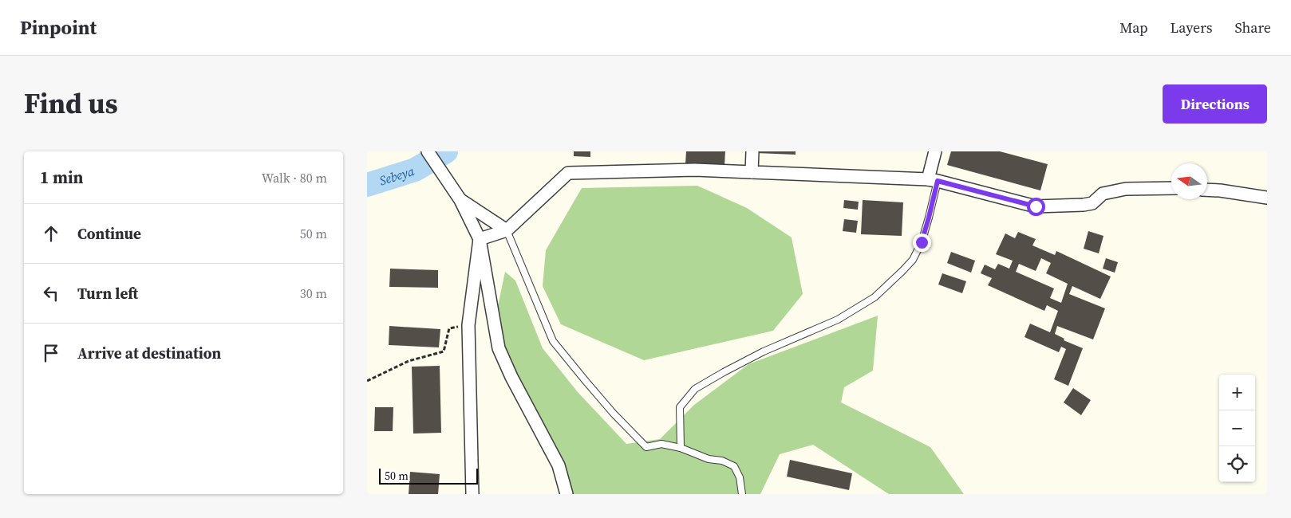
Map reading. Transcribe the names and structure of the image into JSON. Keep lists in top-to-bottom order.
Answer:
{
  "water": ["Sebeya"],
  "scale_bar": "50 m",
  "north": "left",
  "page": {
    "header": "Pinpoint",
    "nav": ["Map", "Layers", "Share"],
    "title": "Find us",
    "buttons": "Directions",
    "heading": ["1 min", "Walk · 80 m"],
    "list": [
      ["Continue", "50 m"],
      ["Turn left", "30 m"],
      "Arrive at destination"
    ],
    "map_buttons": ["+", "−"],
    "scale": "50 m"
  }
}
